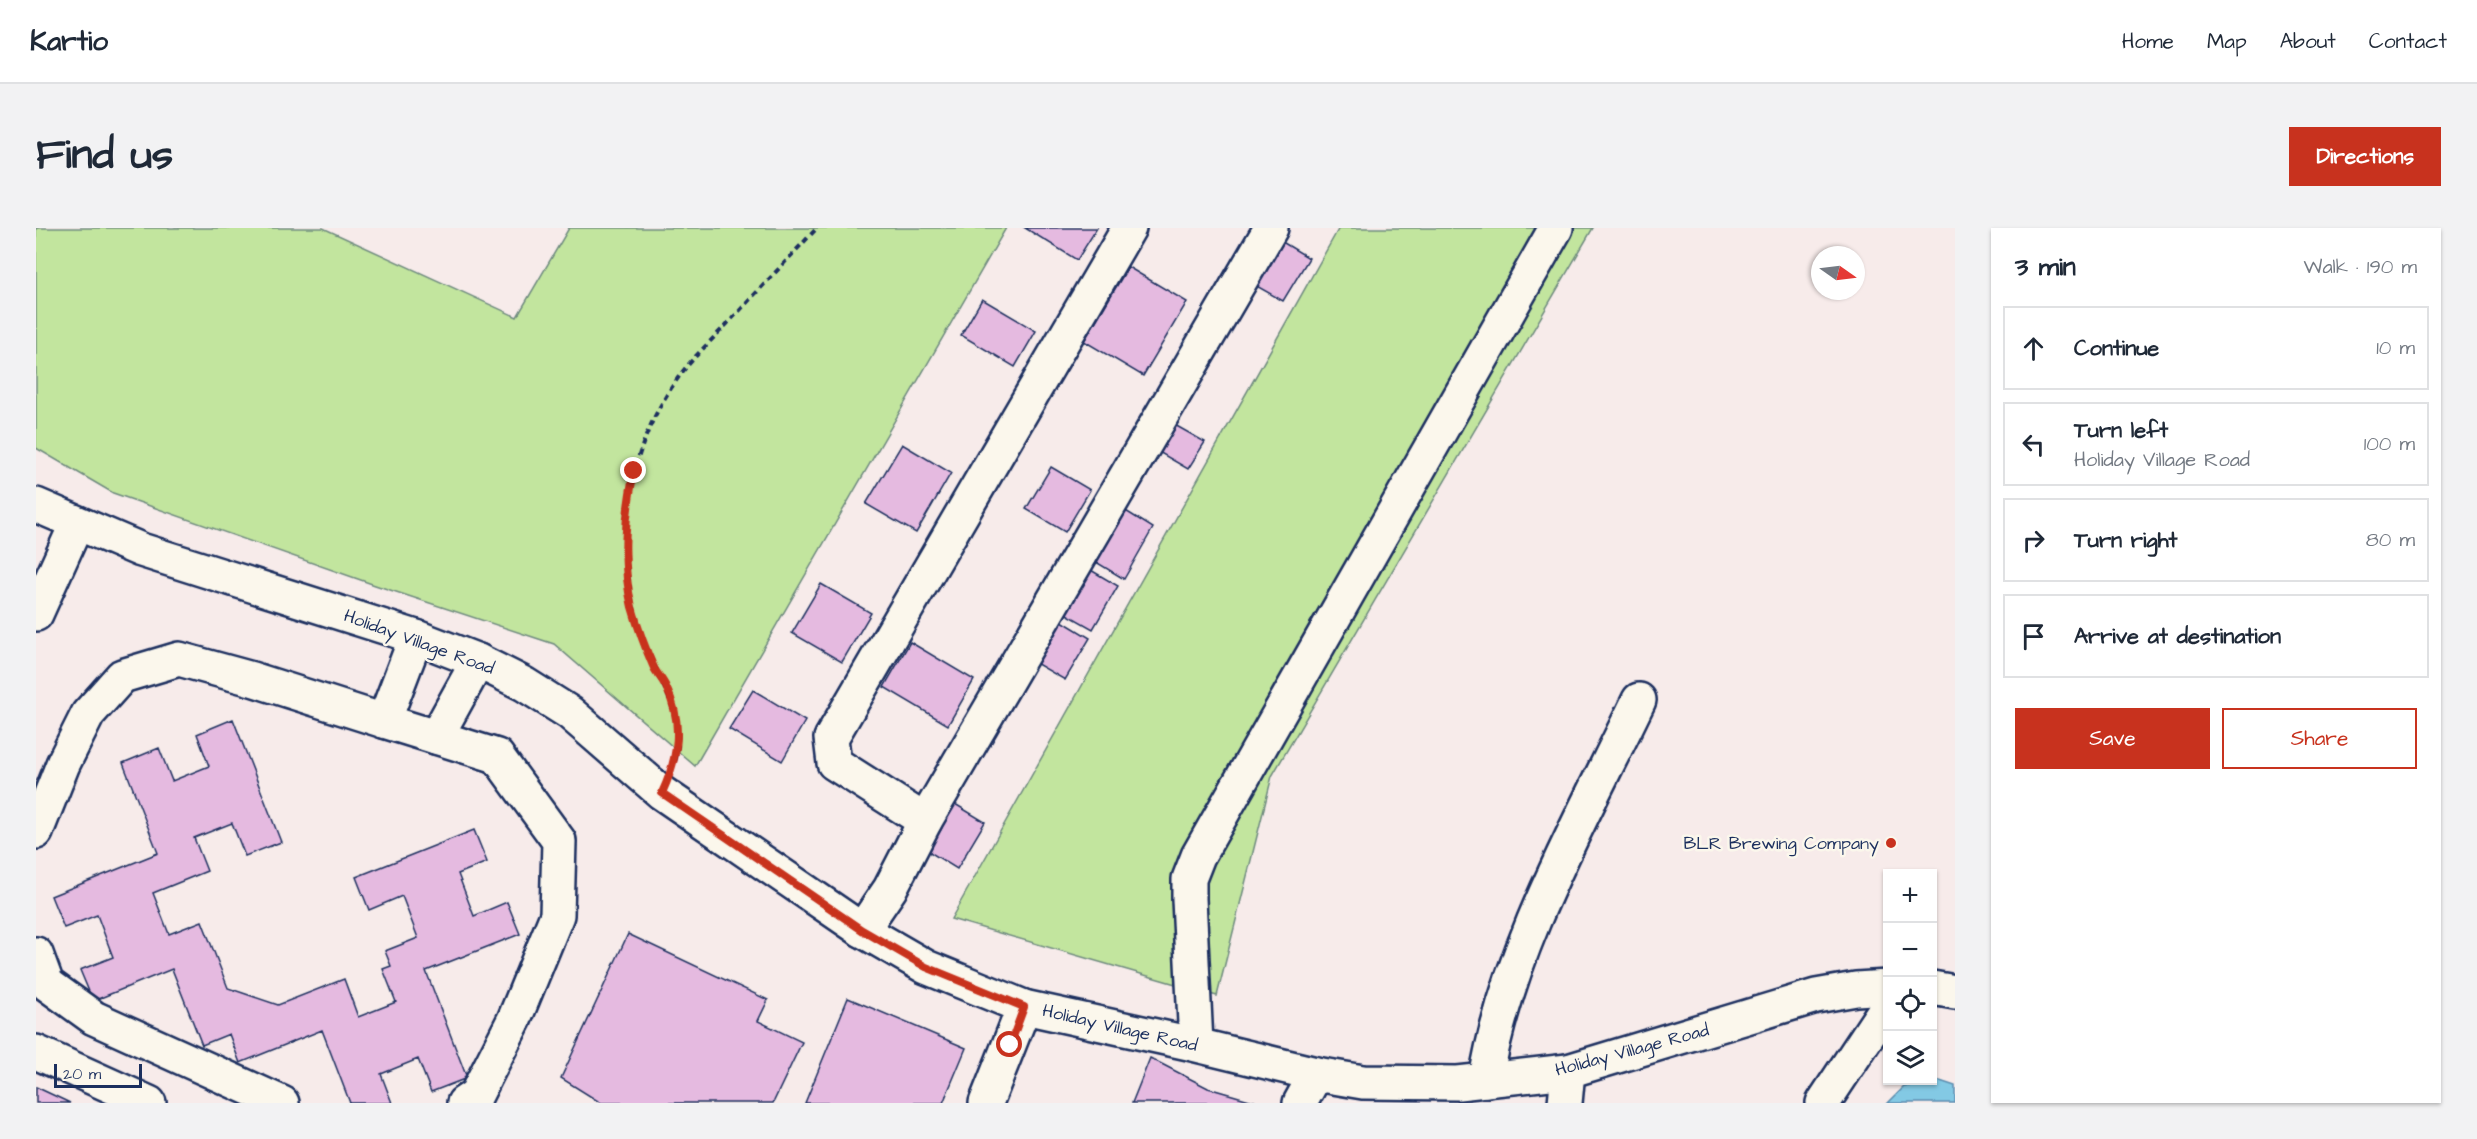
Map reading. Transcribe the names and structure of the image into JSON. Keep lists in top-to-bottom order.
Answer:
{
  "streets": {
    "street": ["Holiday Village Road"]
  },
  "places": ["BLR Brewing Company"],
  "scale_bar": "20 m",
  "north": "right",
  "page": {
    "header": "Kartio",
    "nav": [
      "Home",
      "Map",
      "About",
      "Contact"
    ],
    "title": "Find us",
    "buttons": [
      "Directions",
      ["Save", "Share"]
    ],
    "heading": ["3 min", "Walk · 190 m"],
    "list": [
      ["Continue", "10 m"],
      ["Turn left", "Holiday Village Road", "100 m"],
      ["Turn right", "80 m"],
      "Arrive at destination"
    ],
    "map_buttons": ["+", "−"],
    "scale": "20 m"
  }
}
